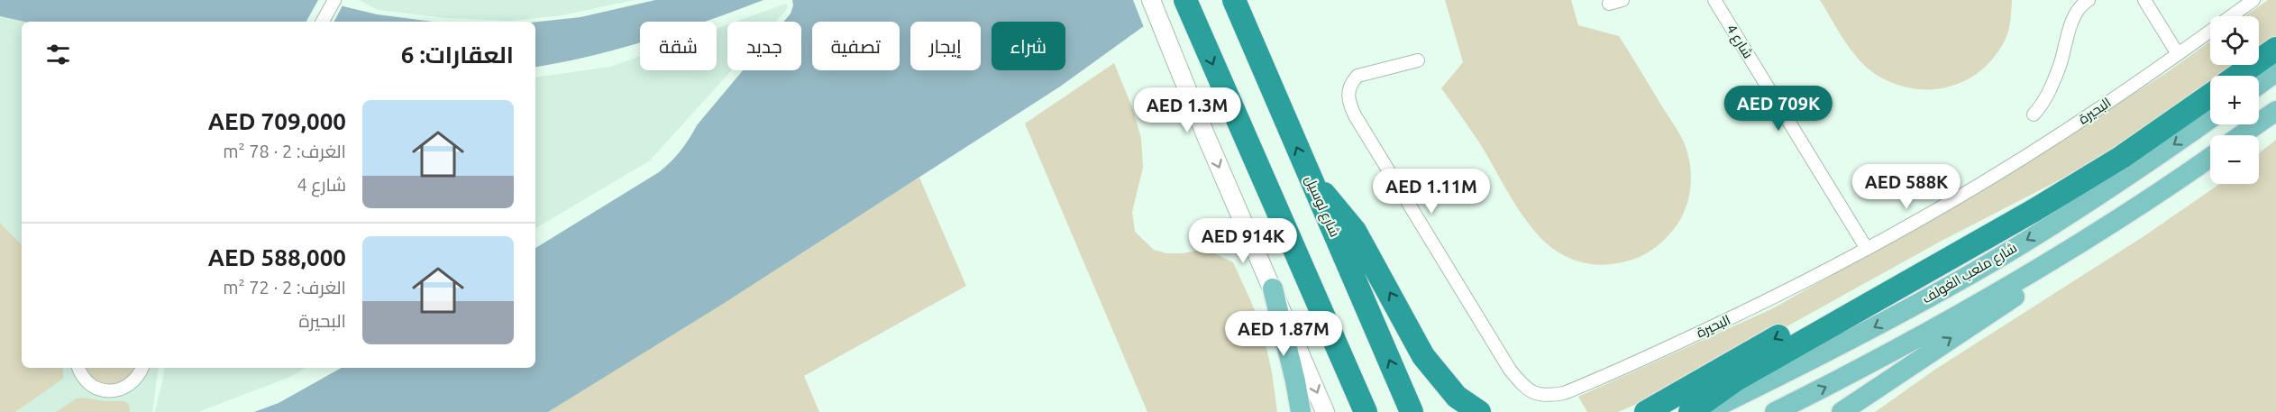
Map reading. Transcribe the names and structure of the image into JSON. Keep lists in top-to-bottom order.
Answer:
{
  "streets": {
    "highway": ["شارع لوسيل"],
    "main road": ["شارع ملعب الغولف"],
    "street": ["شارع 4", "البحيرة"]
  },
  "crossings": [
    ["شارع 4", "البحيرة"]
  ],
  "page": {
    "map_buttons": ["+", "−"],
    "chip": [
      "شراء",
      "إيجار",
      "تصفية",
      "جديد",
      "شقة"
    ],
    "heading": "العقارات: 6",
    "price": [
      "AED 709K",
      "AED 1.3M",
      "AED 588K",
      "AED 1.11M",
      "AED 914K",
      "AED 1.87M"
    ],
    "list": [
      {
        "name": "AED 709,000",
        "note": "الغرف: 2 · 78 m² · شارع 4"
      },
      {
        "name": "AED 588,000",
        "note": "الغرف: 2 · 72 m² · البحيرة"
      }
    ]
  }
}
